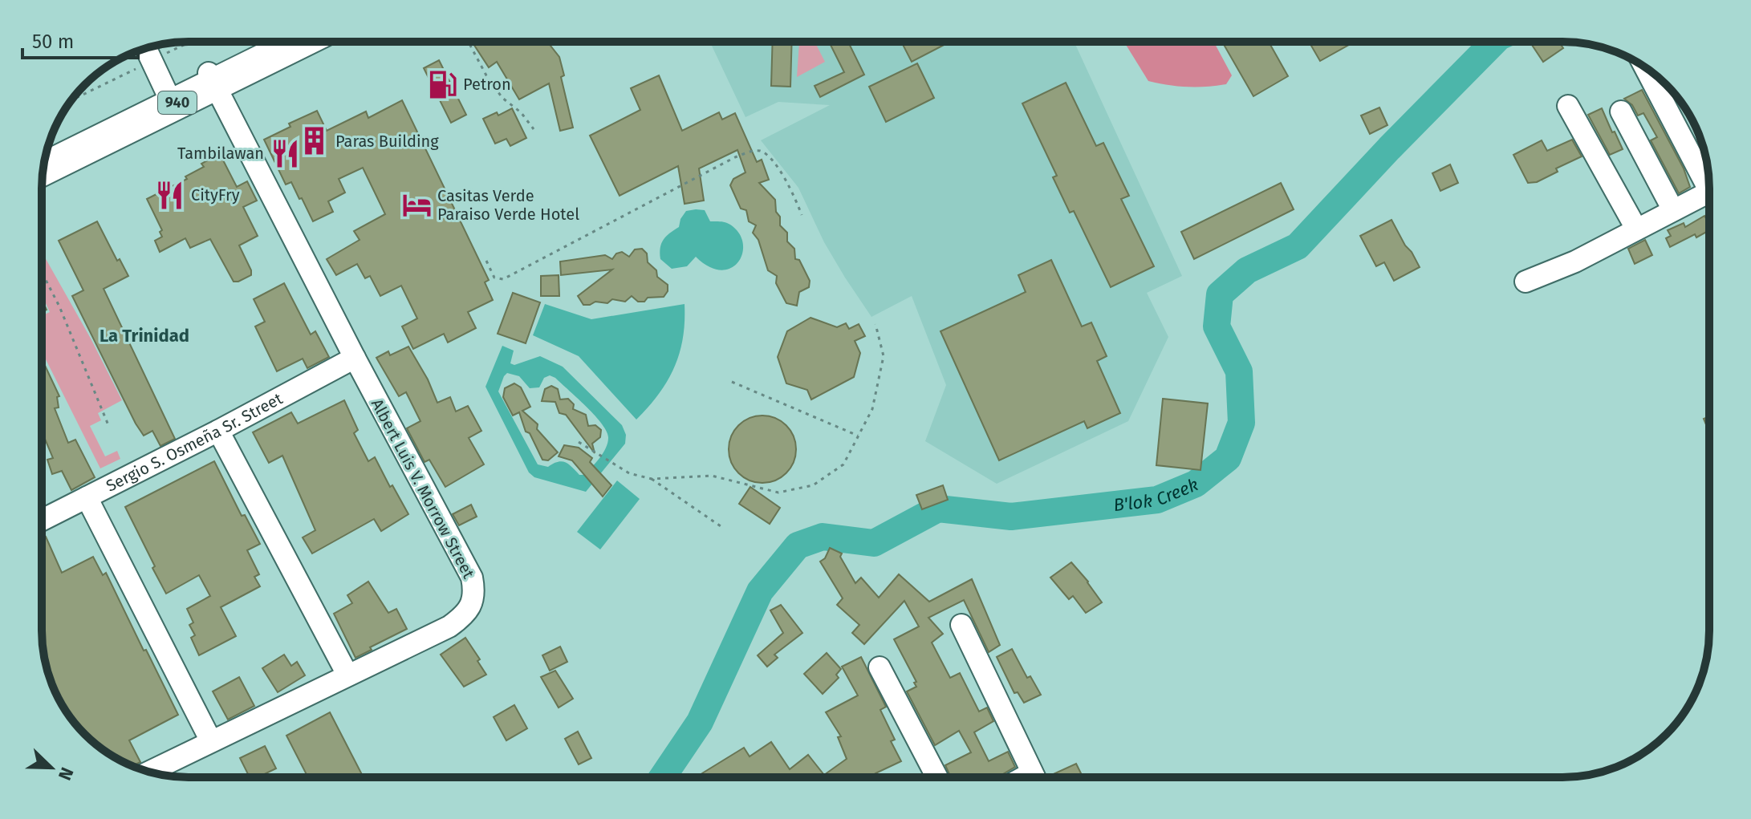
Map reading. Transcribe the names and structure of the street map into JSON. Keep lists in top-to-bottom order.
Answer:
{
  "streets": {
    "highway": ["940"],
    "street": ["Sergio S. Osmeña Sr. Street", "Albert Luis V. Morrow Street"]
  },
  "crossings": [
    ["940", "Albert Luis V. Morrow Street"],
    ["Sergio S. Osmeña Sr. Street", "Albert Luis V. Morrow Street"]
  ],
  "districts": ["La Trinidad"],
  "water": ["B'lok Creek"],
  "places": {
    "fuel station": ["Petron"],
    "building": ["Paras Building"],
    "restaurant": ["Tambilawan", "CityFry"],
    "hotel": ["Casitas Verde Paraiso Verde Hotel"]
  },
  "scale_bar": "50 m",
  "north": "bottom right"
}
